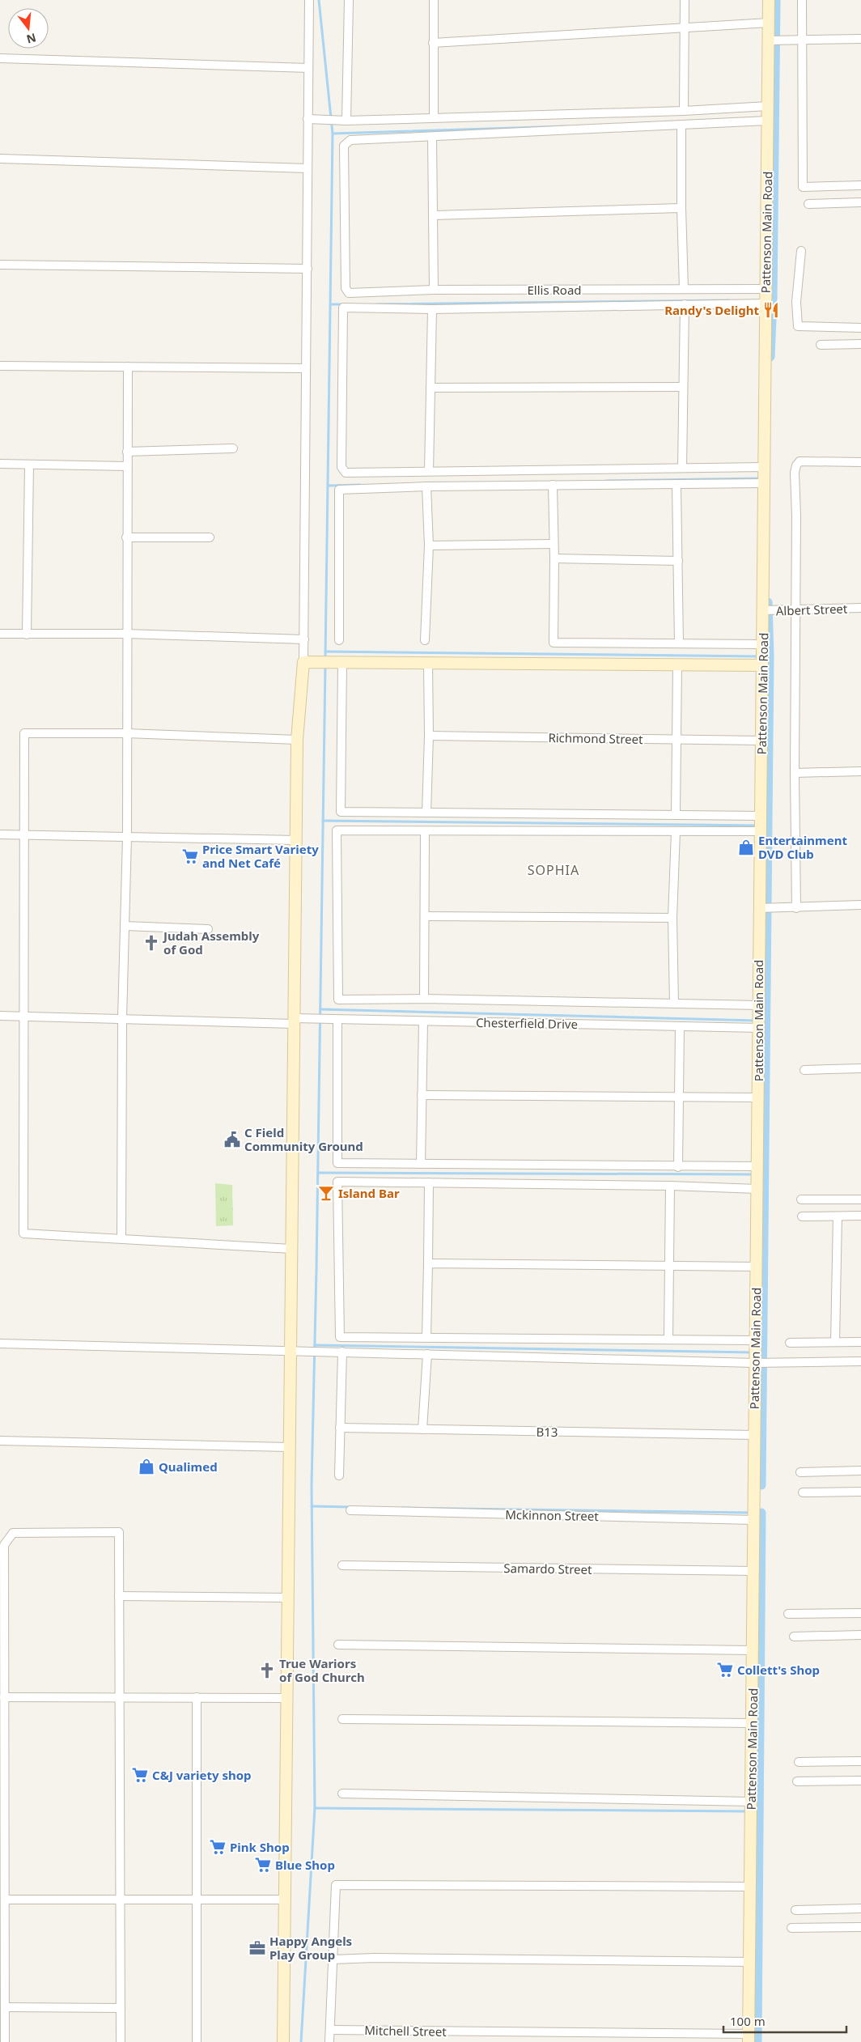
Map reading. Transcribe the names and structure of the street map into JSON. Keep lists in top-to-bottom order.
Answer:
{
  "streets": {
    "street": [
      "Pattenson Main Road",
      "Ellis Road",
      "Albert Street",
      "Richmond Street",
      "Chesterfield Drive",
      "B13",
      "Mckinnon Street",
      "Samardo Street",
      "Mitchell Street"
    ]
  },
  "crossings": [
    ["Pattenson Main Road", "Ellis Road"],
    ["Pattenson Main Road", "Albert Street"],
    ["Pattenson Main Road", "Richmond Street"],
    ["Pattenson Main Road", "Chesterfield Drive"],
    ["Pattenson Main Road", "B13"],
    ["Pattenson Main Road", "Mckinnon Street"],
    ["Pattenson Main Road", "Samardo Street"],
    ["Pattenson Main Road", "Mitchell Street"]
  ],
  "districts": ["SOPHIA"],
  "places": {
    "restaurant": ["Randy's Delight"],
    "shop": ["Entertainment DVD Club", "Qualimed"],
    "supermarket": [
      "Price Smart Variety and Net Café",
      "Collett's Shop",
      "C&J variety shop",
      "Pink Shop",
      "Blue Shop"
    ],
    "church": ["Judah Assembly of God", "True Wariors of God Church"],
    "public building": ["C Field Community Ground"],
    "bar": ["Island Bar"],
    "office": ["Happy Angels Play Group"]
  },
  "scale_bar": "100 m",
  "north": "bottom"
}
